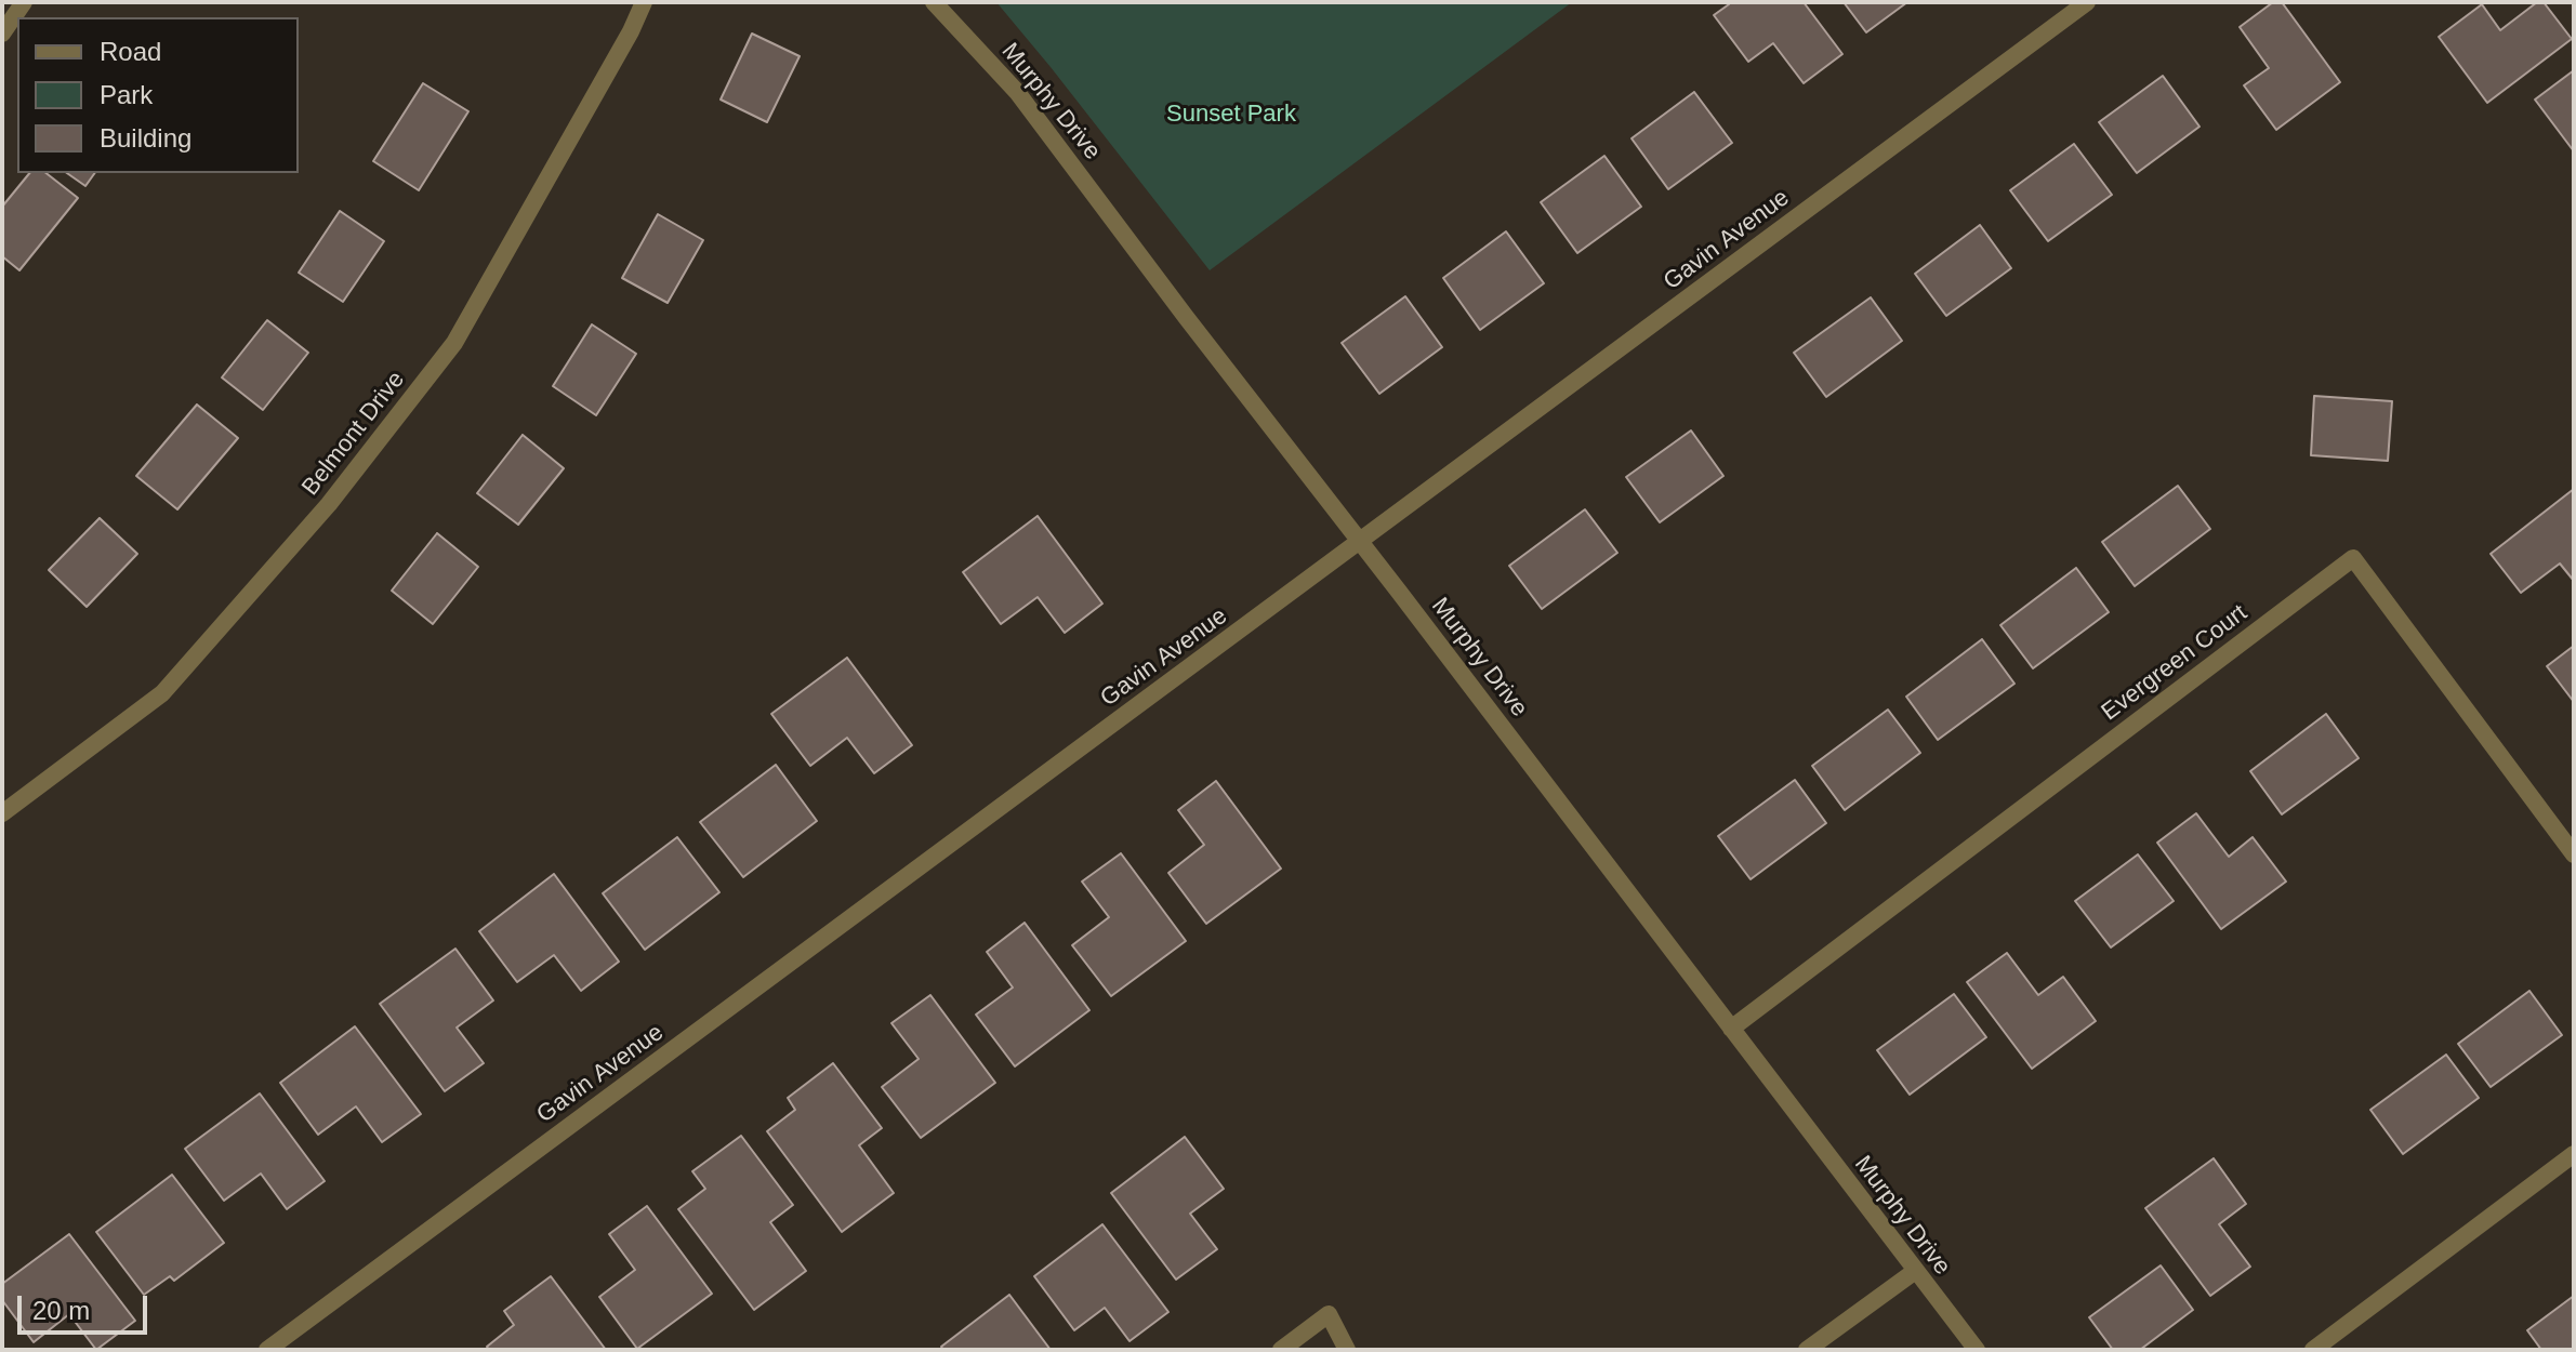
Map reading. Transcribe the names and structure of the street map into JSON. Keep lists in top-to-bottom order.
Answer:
{
  "streets": {
    "street": [
      "Murphy Drive",
      "Gavin Avenue",
      "Belmont Drive",
      "Evergreen Court"
    ]
  },
  "crossings": [
    ["Murphy Drive", "Gavin Avenue"],
    ["Murphy Drive", "Evergreen Court"]
  ],
  "parks": ["Sunset Park"],
  "legend": ["Road", "Park", "Building"],
  "scale_bar": "20 m"
}
